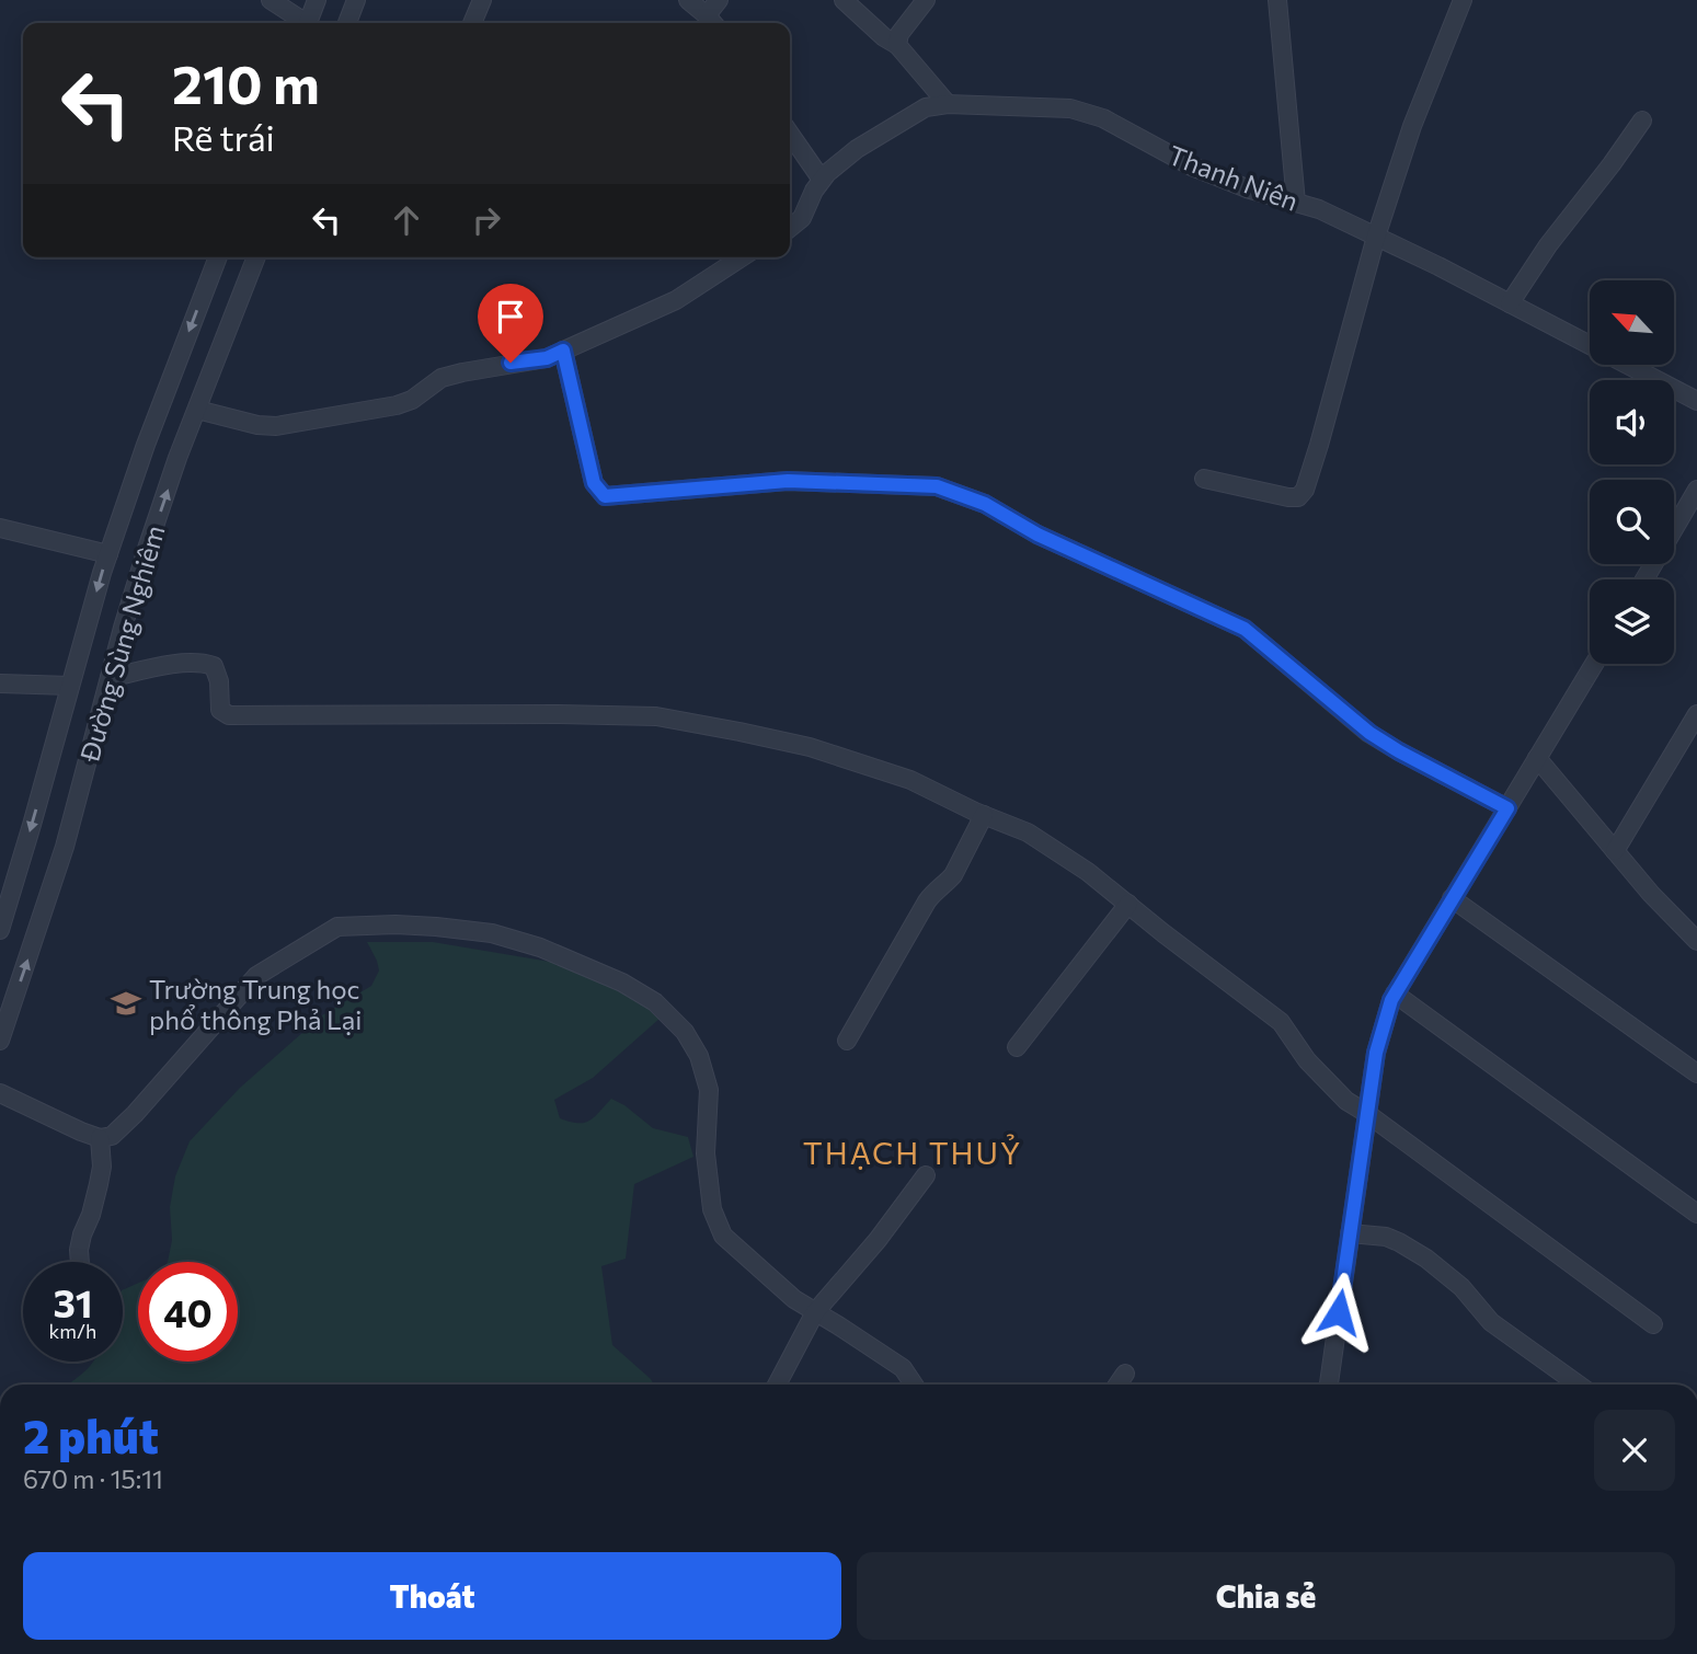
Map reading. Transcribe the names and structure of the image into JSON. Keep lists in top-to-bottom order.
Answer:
{
  "streets": {
    "street": ["Thanh Niên", "Đường Sùng Nghiêm"]
  },
  "districts": ["THẠCH THUỶ"],
  "places": {
    "school or university": ["Trường Trung học phổ thông Phả Lại"]
  },
  "north": "top left",
  "page": {
    "turn": ["210 m", "Rẽ trái"],
    "speed": "31 km/h",
    "limit": "40",
    "heading": ["2 phút", "670 m · 15:11"],
    "buttons": ["Thoát", "Chia sẻ"]
  }
}
